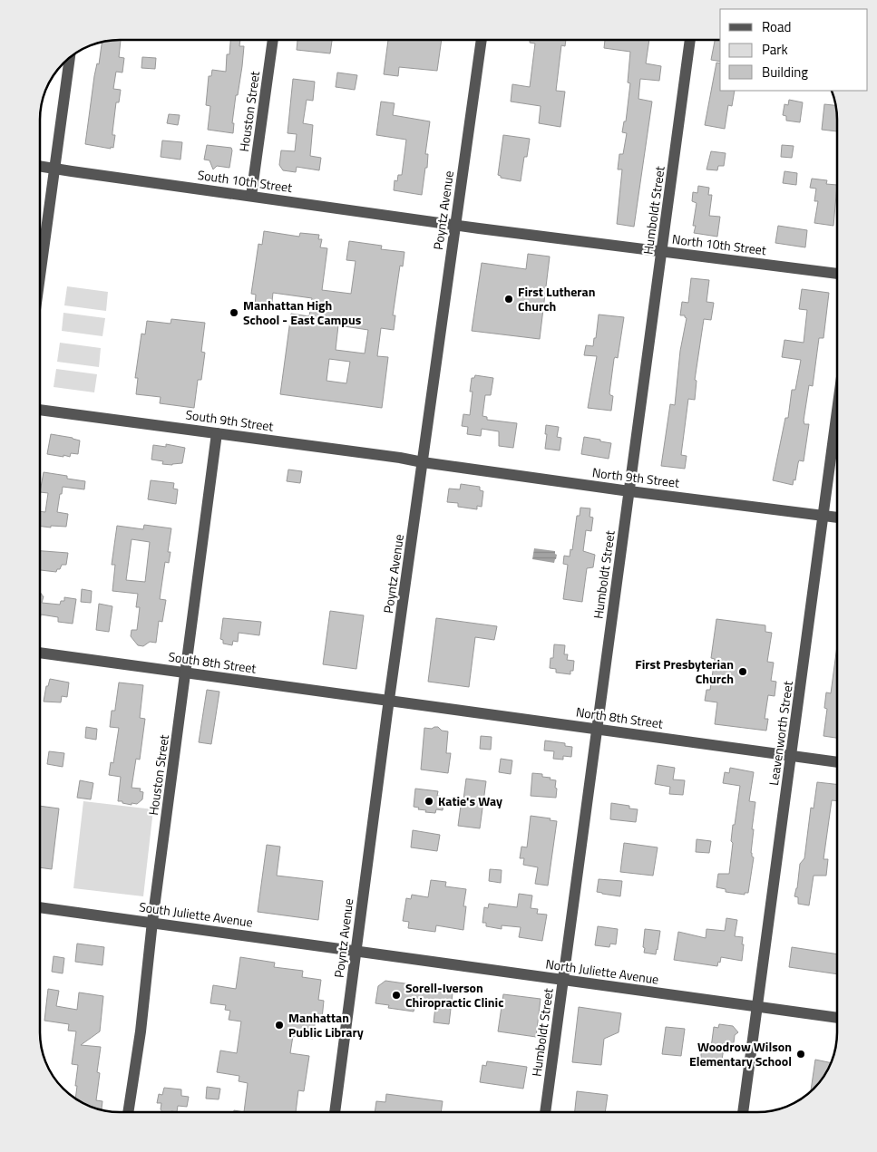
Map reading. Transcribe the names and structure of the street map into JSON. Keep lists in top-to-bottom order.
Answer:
{
  "streets": {
    "street": [
      "Houston Street",
      "South 10th Street",
      "Poyntz Avenue",
      "Humboldt Street",
      "North 10th Street",
      "South 9th Street",
      "North 9th Street",
      "South 8th Street",
      "North 8th Street",
      "Leavenworth Street",
      "South Juliette Avenue",
      "North Juliette Avenue"
    ]
  },
  "crossings": [
    ["Houston Street", "South 10th Street"],
    ["Houston Street", "South 9th Street"],
    ["Houston Street", "South 8th Street"],
    ["Houston Street", "South Juliette Avenue"],
    ["South 10th Street", "Poyntz Avenue"],
    ["South 10th Street", "North 10th Street"],
    ["Poyntz Avenue", "North 10th Street"],
    ["Poyntz Avenue", "South 9th Street"],
    ["Poyntz Avenue", "North 9th Street"],
    ["Poyntz Avenue", "South 8th Street"],
    ["Poyntz Avenue", "North 8th Street"],
    ["Poyntz Avenue", "South Juliette Avenue"],
    ["Poyntz Avenue", "North Juliette Avenue"],
    ["Humboldt Street", "North 10th Street"],
    ["Humboldt Street", "North 9th Street"],
    ["Humboldt Street", "North 8th Street"],
    ["Humboldt Street", "North Juliette Avenue"],
    ["South 9th Street", "North 9th Street"],
    ["North 9th Street", "Leavenworth Street"],
    ["South 8th Street", "North 8th Street"],
    ["North 8th Street", "Leavenworth Street"],
    ["Leavenworth Street", "North Juliette Avenue"],
    ["South Juliette Avenue", "North Juliette Avenue"]
  ],
  "places": [
    "First Lutheran Church",
    "Manhattan High School - East Campus",
    "First Presbyterian Church",
    "Katie's Way",
    "Sorell-Iverson Chiropractic Clinic",
    "Manhattan Public Library",
    "Woodrow Wilson Elementary School"
  ],
  "legend": ["Road", "Park", "Building"]
}
